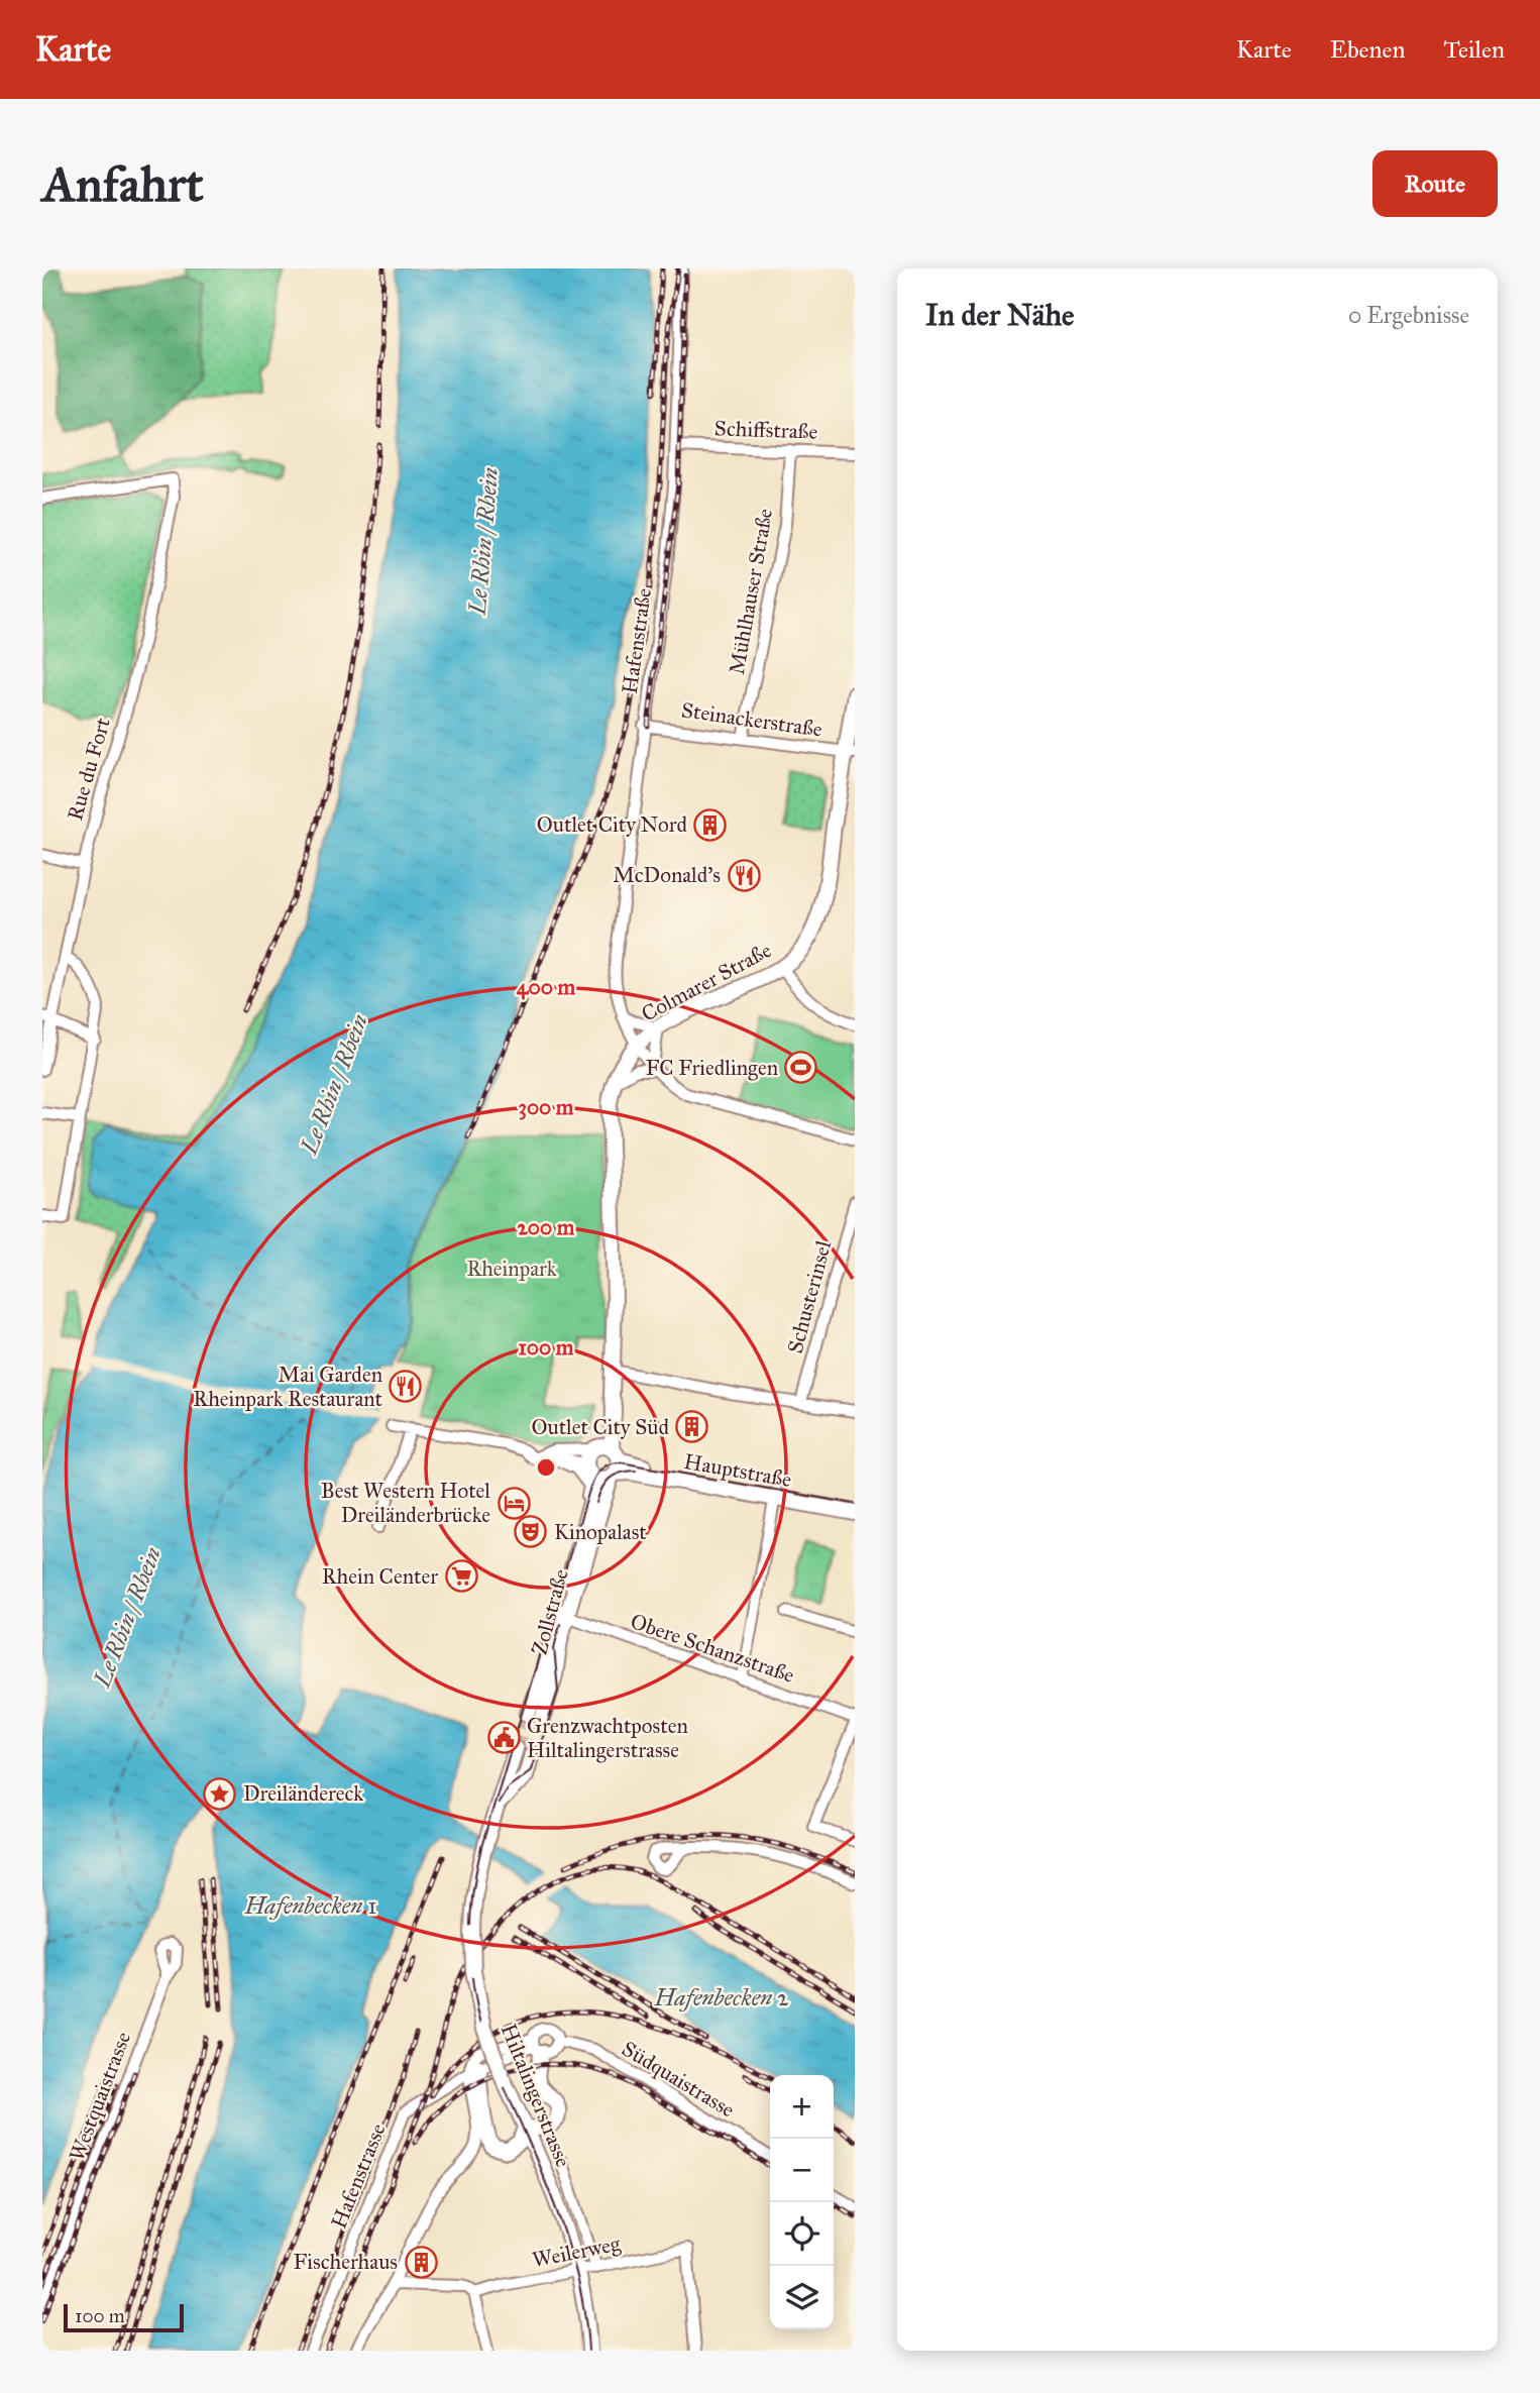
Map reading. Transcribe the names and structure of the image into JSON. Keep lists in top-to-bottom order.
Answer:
{
  "streets": {
    "main road": [
      "Colmarer Straße",
      "Hauptstraße",
      "Zollstraße",
      "Hiltalingerstrasse"
    ],
    "street": [
      "Schiffstraße",
      "Mühlhauser Straße",
      "Hafenstraße",
      "Steinackerstraße",
      "Rue du Fort",
      "Schusterinsel",
      "Obere Schanzstraße",
      "Südquaistrasse",
      "Westquaistrasse",
      "Hafenstrasse",
      "Weilerweg"
    ]
  },
  "crossings": [
    ["Schiffstraße", "Mühlhauser Straße"],
    ["Schiffstraße", "Hafenstraße"],
    ["Mühlhauser Straße", "Steinackerstraße"],
    ["Hafenstraße", "Steinackerstraße"],
    ["Hafenstraße", "Colmarer Straße"],
    ["Steinackerstraße", "Colmarer Straße"],
    ["Colmarer Straße", "Hauptstraße"],
    ["Colmarer Straße", "Zollstraße"],
    ["Hauptstraße", "Zollstraße"],
    ["Zollstraße", "Obere Schanzstraße"],
    ["Südquaistrasse", "Hafenstrasse"],
    ["Hiltalingerstrasse", "Weilerweg"]
  ],
  "water": ["Le Rhin / Rhein", "Hafenbecken 1", "Hafenbecken 2"],
  "parks": ["Rheinpark"],
  "places": {
    "building": ["Outlet City Nord", "Outlet City Süd", "Fischerhaus"],
    "restaurant": ["McDonald's", "Mai Garden Rheinpark Restaurant"],
    "sports": ["FC Friedlingen"],
    "hotel": ["Best Western Hotel Dreiländerbrücke"],
    "theatre": ["Kinopalast"],
    "supermarket": ["Rhein Center"],
    "public building": ["Grenzwachtposten Hiltalingerstrasse"],
    "place": ["Dreiländereck"]
  },
  "scale_bar": "100 m",
  "page": {
    "header": "Karte",
    "nav": ["Karte", "Ebenen", "Teilen"],
    "buttons": "Route",
    "title": "Anfahrt",
    "heading": ["In der Nähe", "0 Ergebnisse"],
    "map_buttons": ["+", "−"],
    "scale": "100 m"
  },
  "rings": [
    "400 m",
    "300 m",
    "200 m",
    "100 m"
  ]
}
